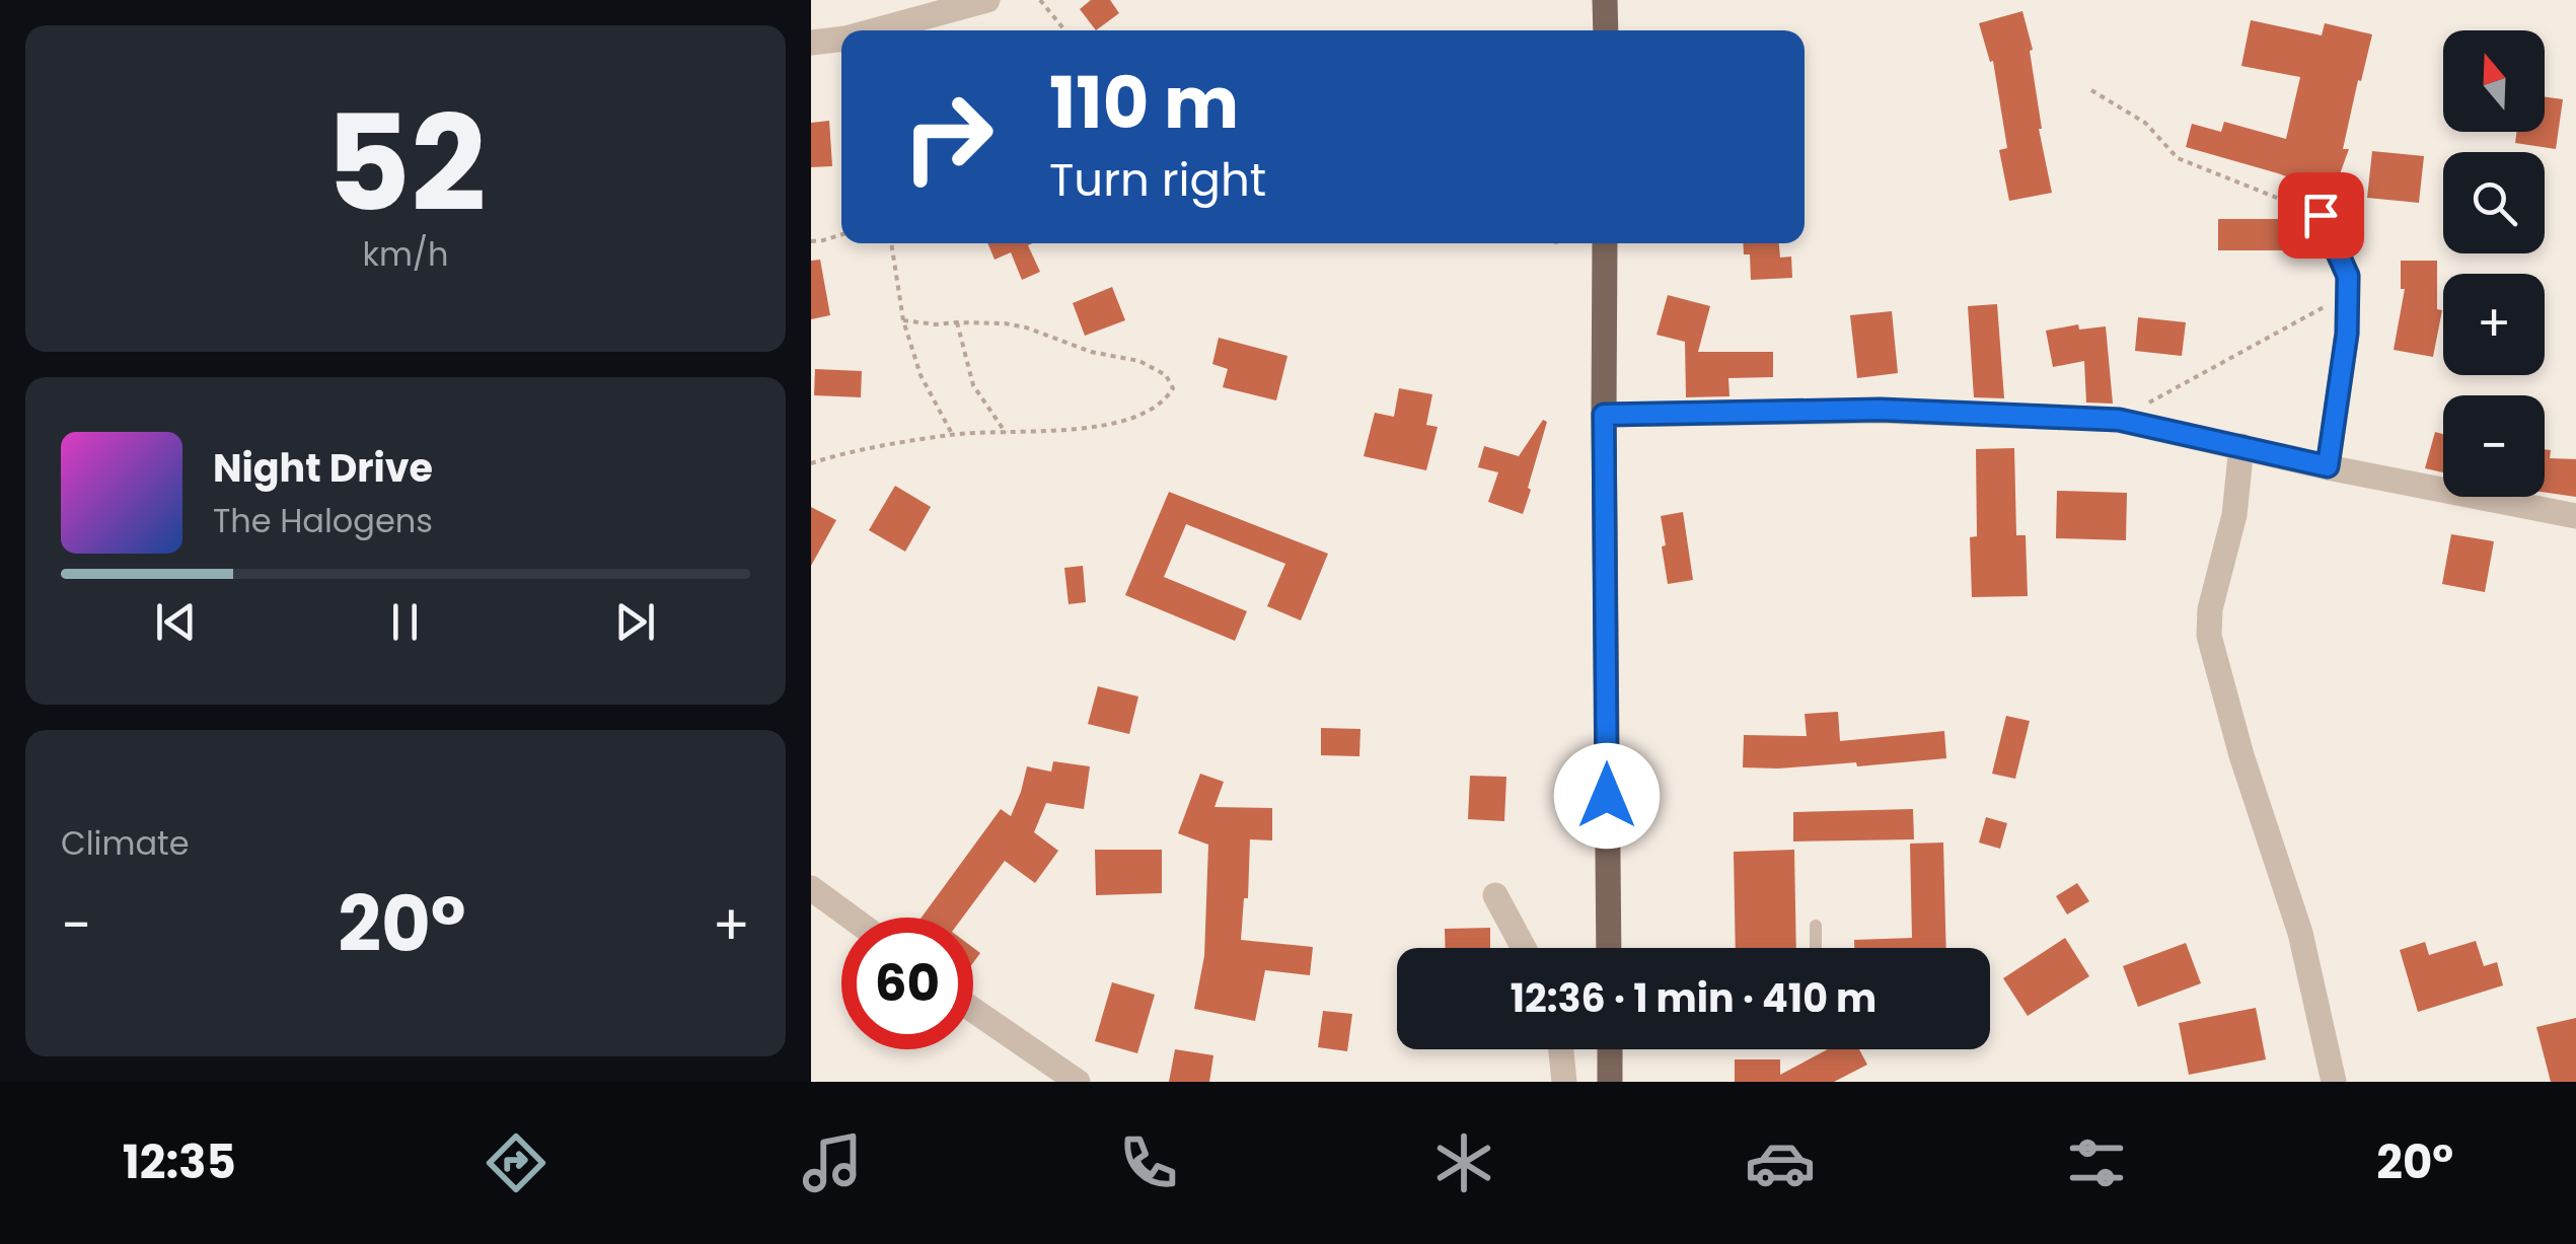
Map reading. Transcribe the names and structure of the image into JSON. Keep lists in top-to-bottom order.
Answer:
{
  "north": "top",
  "page": {
    "tile": [
      ["52", "km/h"],
      "Climate"
    ],
    "map_buttons": ["+", "−"],
    "turn": ["110 m", "Turn right"],
    "song": ["Night Drive", "The Halogens"],
    "heat": ["−", "20°", "+"],
    "limit": "60",
    "trip": "12:36 · 1 min · 410 m",
    "tabs": ["12:35", "20°"]
  }
}
